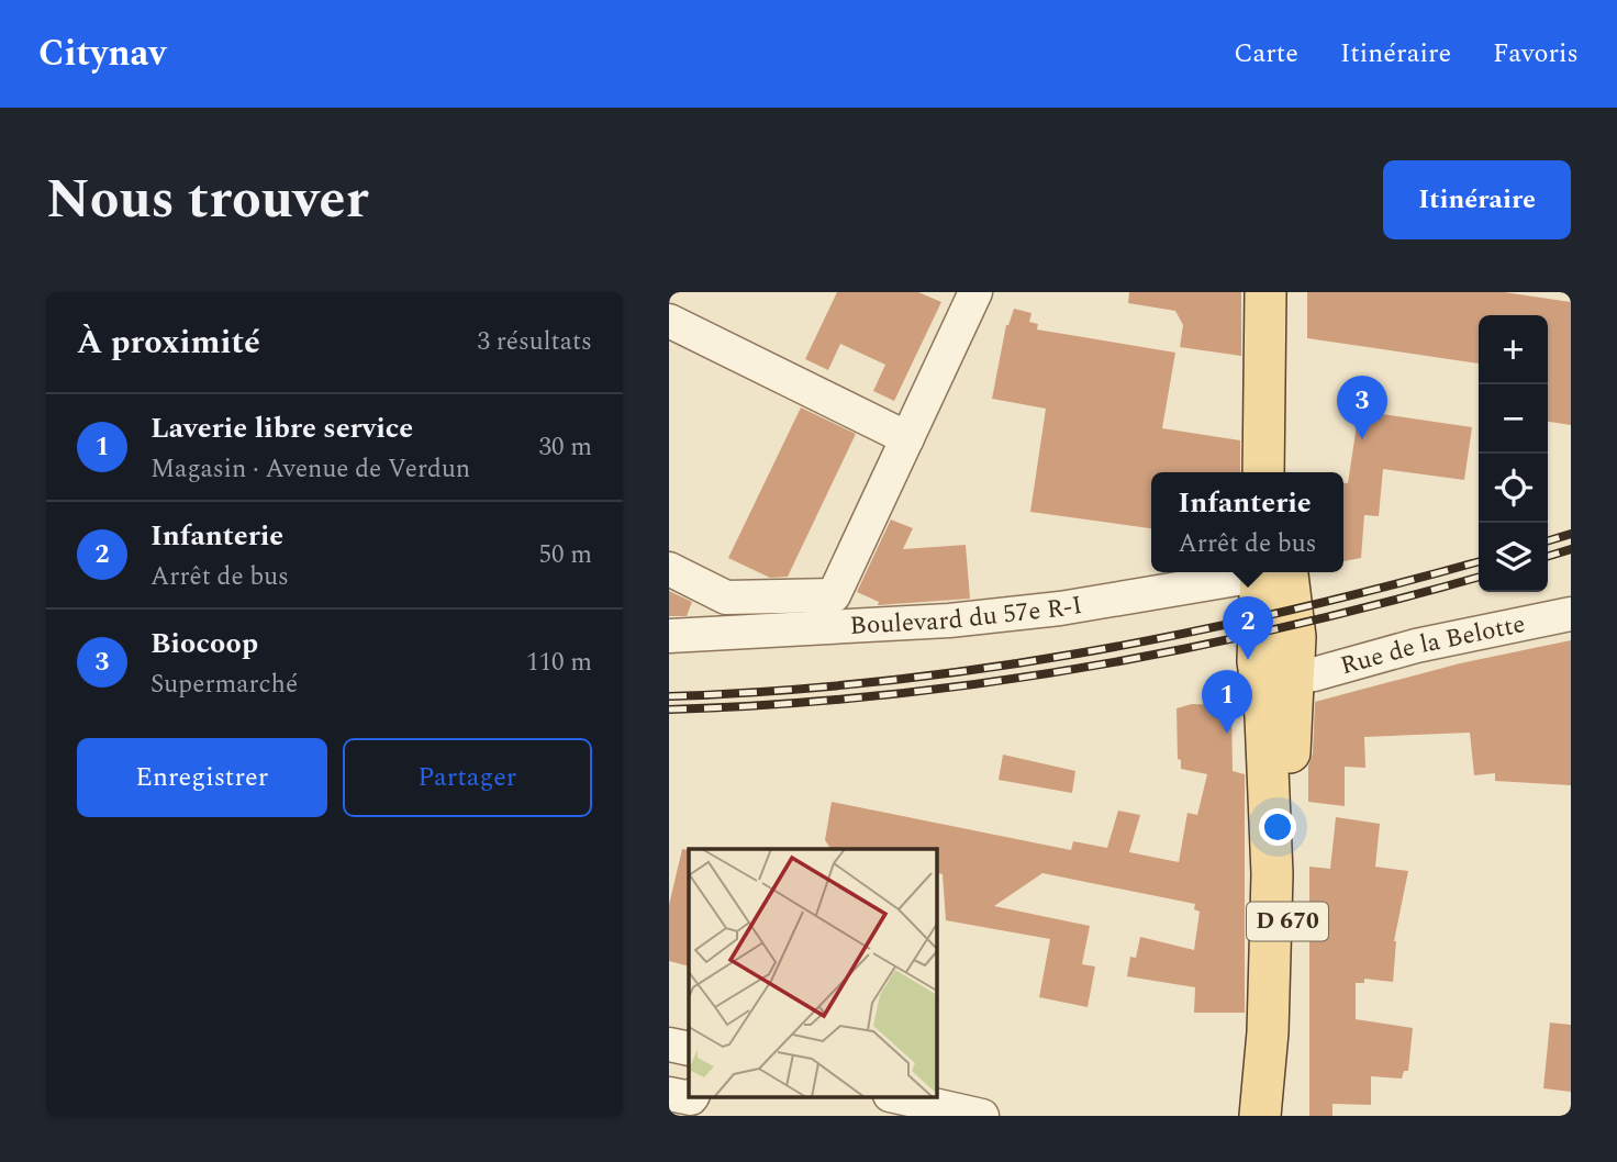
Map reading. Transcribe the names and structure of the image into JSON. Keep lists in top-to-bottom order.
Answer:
{
  "streets": {
    "main road": ["D 670"],
    "street": ["Boulevard du 57e R-I", "Rue de la Belotte"]
  },
  "crossings": [
    ["Rue de la Belotte", "D 670"]
  ],
  "page": {
    "header": "Citynav",
    "nav": ["Carte", "Itinéraire", "Favoris"],
    "title": "Nous trouver",
    "buttons": [
      "Itinéraire",
      ["Enregistrer", "Partager"]
    ],
    "heading": ["À proximité", "3 résultats"],
    "map_buttons": ["+", "−"],
    "pins": ["3", "2", "1"],
    "list": [
      {
        "mark": "1",
        "name": "Laverie libre service",
        "note": "Magasin · Avenue de Verdun",
        "value": "30 m"
      },
      {
        "mark": "2",
        "name": "Infanterie",
        "note": "Arrêt de bus",
        "value": "50 m"
      },
      {
        "mark": "3",
        "name": "Biocoop",
        "note": "Supermarché",
        "value": "110 m"
      }
    ],
    "popup": ["Infanterie", "Arrêt de bus"]
  }
}
